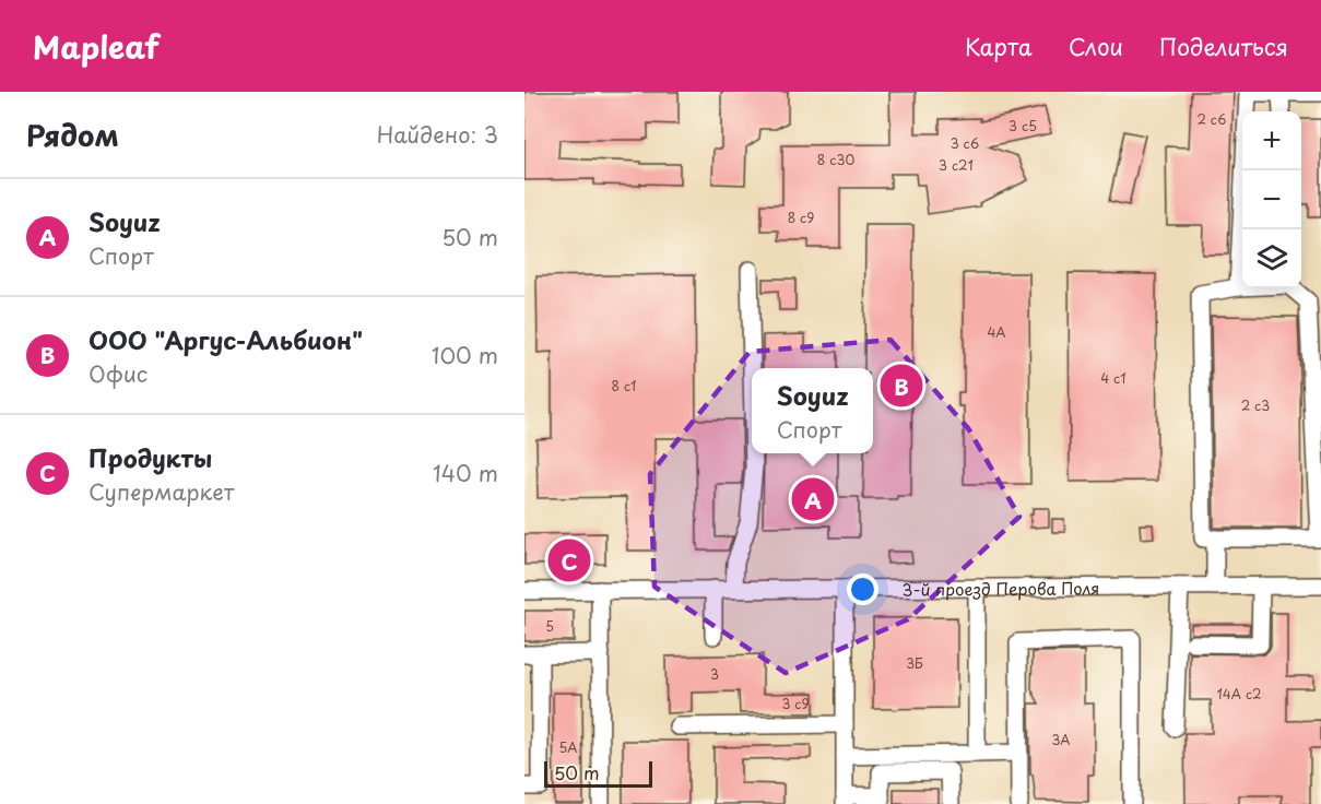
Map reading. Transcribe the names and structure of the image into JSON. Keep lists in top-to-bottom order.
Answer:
{
  "streets": {
    "street": ["3-й проезд Перова Поля"]
  },
  "house_numbers": [
    "2 с6",
    "3 с5",
    "3 с6",
    "8 с30",
    "3 с21",
    "8 с9",
    "4А",
    "4 с1",
    "8 с1",
    "2 с3",
    "5",
    "3Б",
    "3",
    "14А с2",
    "3 с9",
    "3А",
    "5А"
  ],
  "scale_bar": "50 m",
  "page": {
    "header": "Mapleaf",
    "nav": ["Карта", "Слои", "Поделиться"],
    "heading": ["Рядом", "Найдено: 3"],
    "map_buttons": ["+", "−"],
    "list": [
      {
        "mark": "A",
        "name": "Soyuz",
        "note": "Спорт",
        "value": "50 m"
      },
      {
        "mark": "B",
        "name": "ООО \"Аргус-Альбион\"",
        "note": "Офис",
        "value": "100 m"
      },
      {
        "mark": "C",
        "name": "Продукты",
        "note": "Супермаркет",
        "value": "140 m"
      }
    ],
    "pins": ["B", "A", "C"],
    "popup": ["Soyuz", "Спорт"],
    "scale": "50 m"
  }
}
